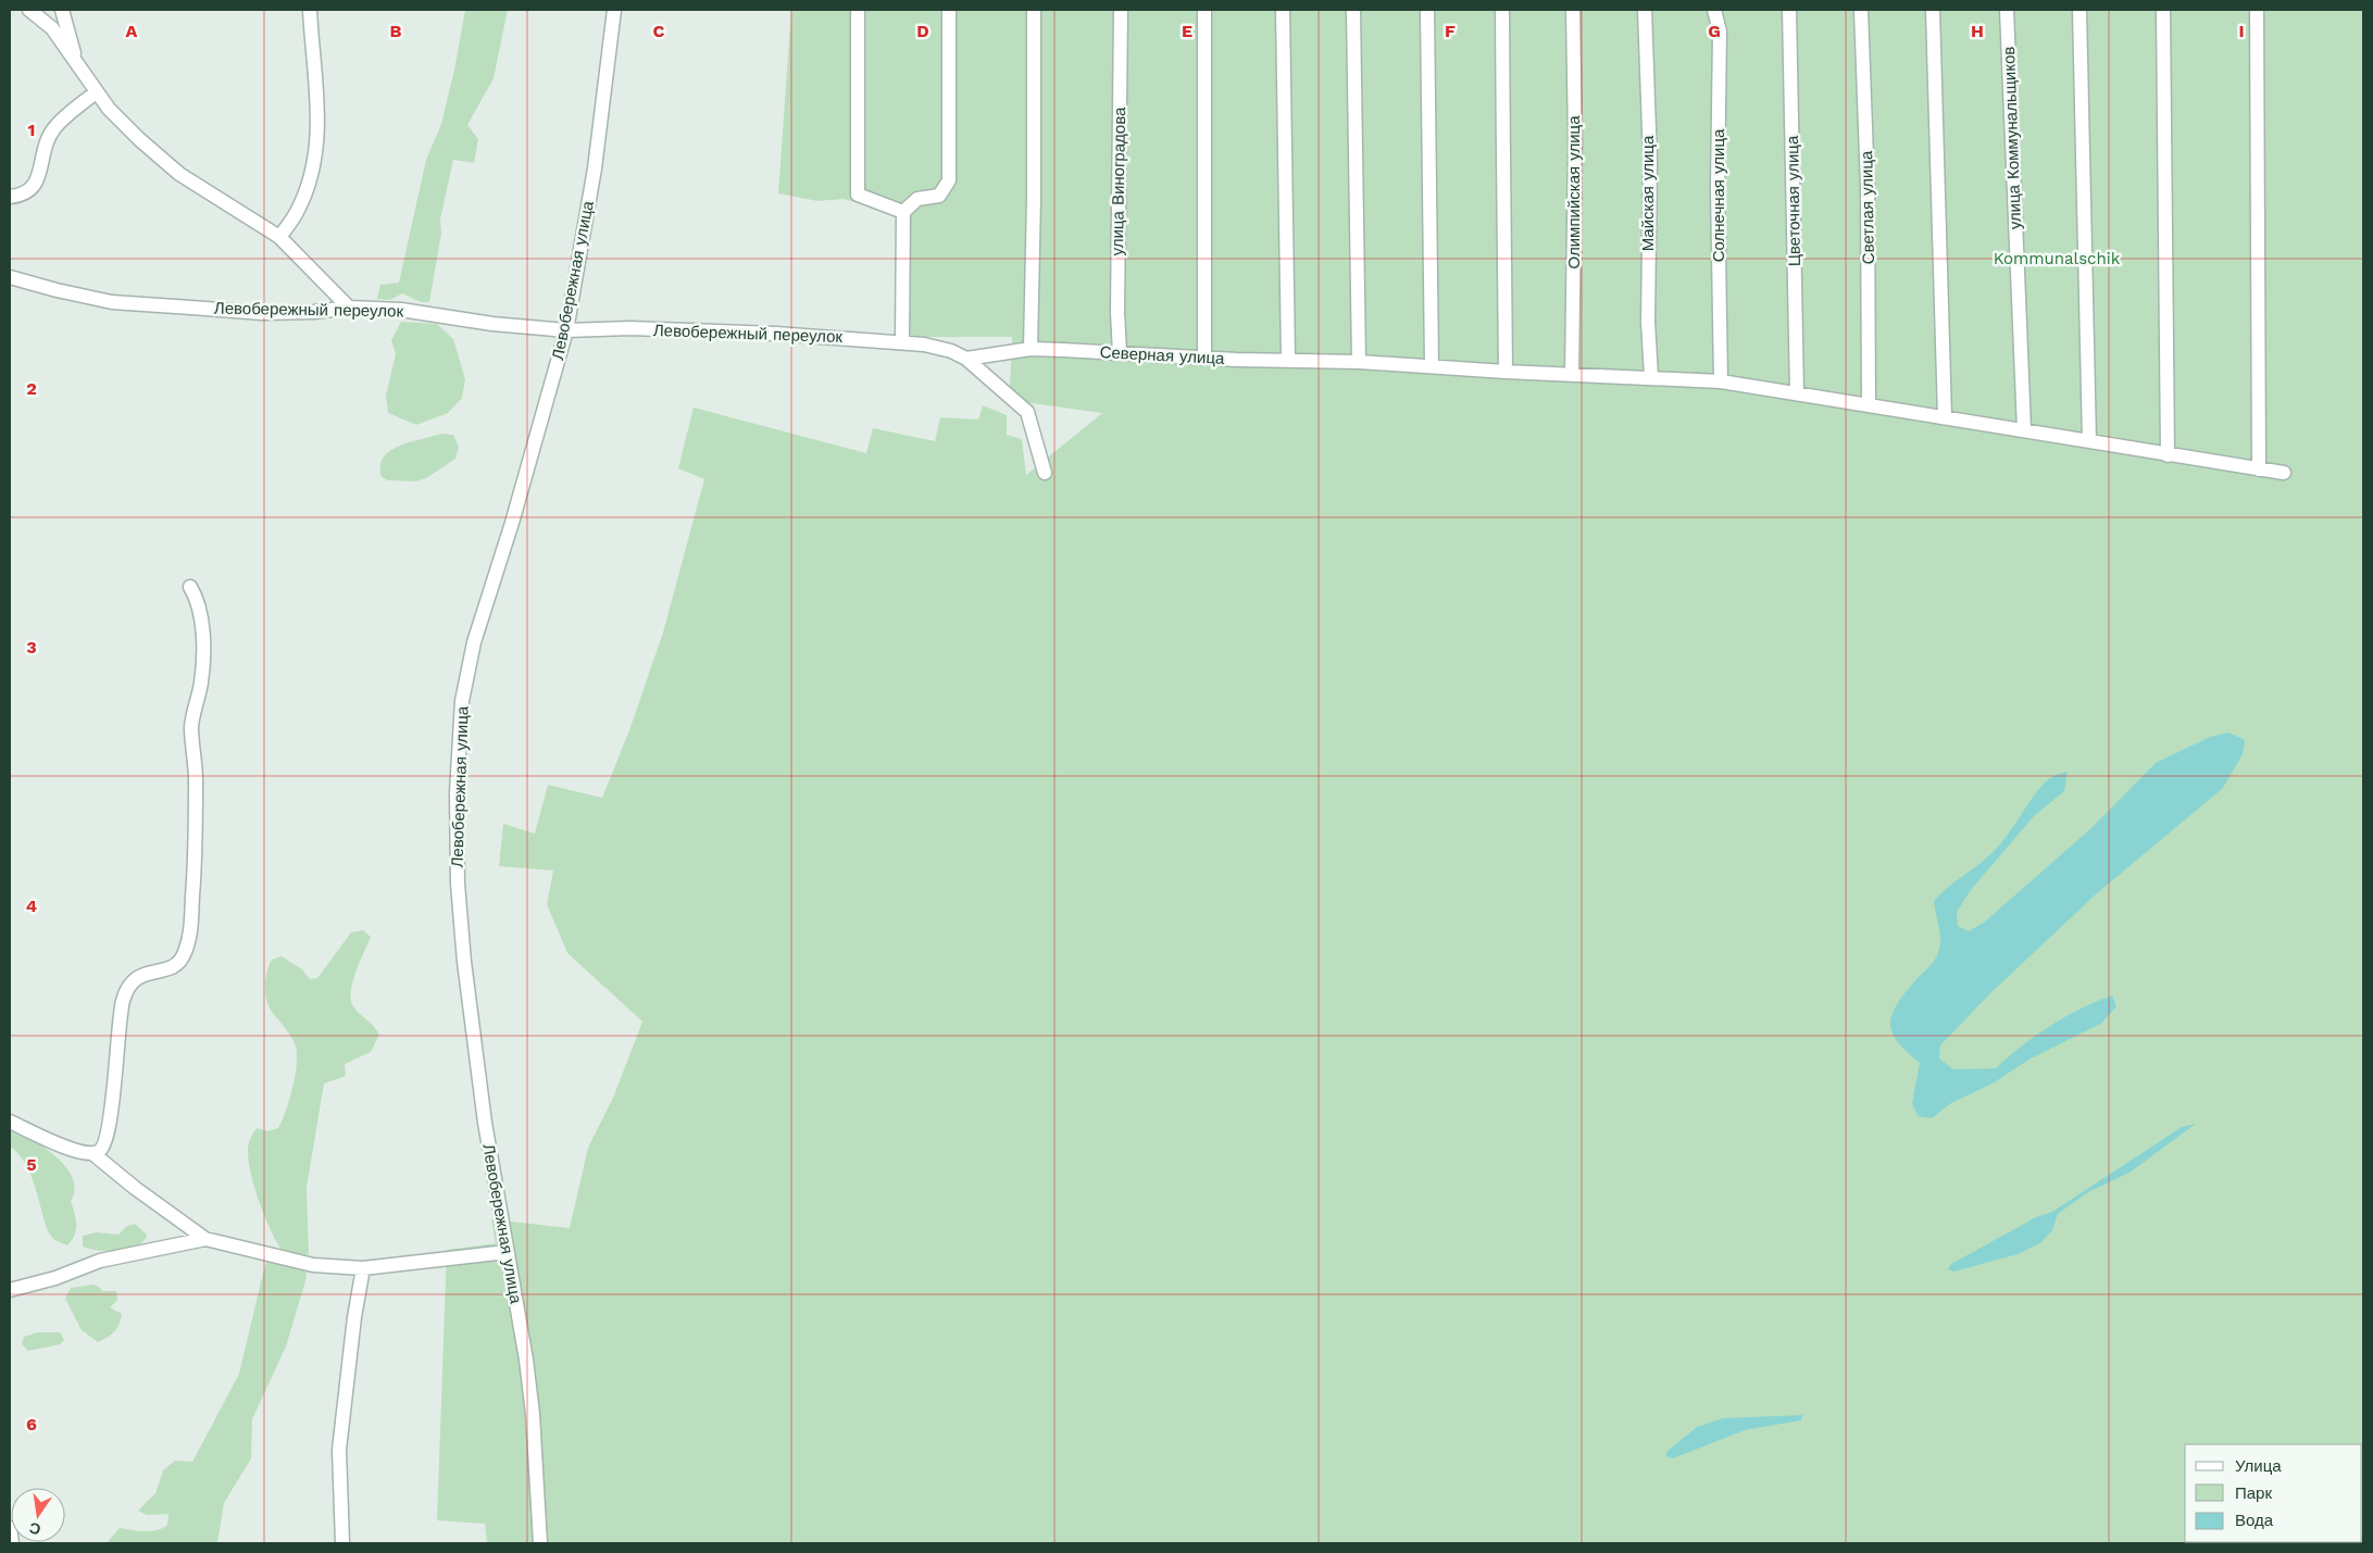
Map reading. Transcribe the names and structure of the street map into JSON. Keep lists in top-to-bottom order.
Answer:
{
  "streets": {
    "street": [
      "улица Коммунальщиков",
      "улица Виноградова",
      "Олимпийская улица",
      "Майская улица",
      "Солнечная улица",
      "Цветочная улица",
      "Светлая улица",
      "Левобережная улица",
      "Левобережный переулок",
      "Северная улица"
    ]
  },
  "crossings": [
    ["улица Коммунальщиков", "Северная улица"],
    ["улица Виноградова", "Северная улица"],
    ["Олимпийская улица", "Северная улица"],
    ["Майская улица", "Северная улица"],
    ["Солнечная улица", "Северная улица"],
    ["Цветочная улица", "Северная улица"],
    ["Светлая улица", "Северная улица"],
    ["Левобережная улица", "Левобережный переулок"],
    ["Левобережный переулок", "Северная улица"]
  ],
  "parks": ["Kommunalschik"],
  "legend": ["Улица", "Парк", "Вода"],
  "north": "bottom",
  "grid": {
    "columns": [
      "A",
      "B",
      "C",
      "D",
      "E",
      "F",
      "G",
      "H",
      "I"
    ],
    "rows": [
      "1",
      "2",
      "3",
      "4",
      "5",
      "6"
    ]
  }
}
